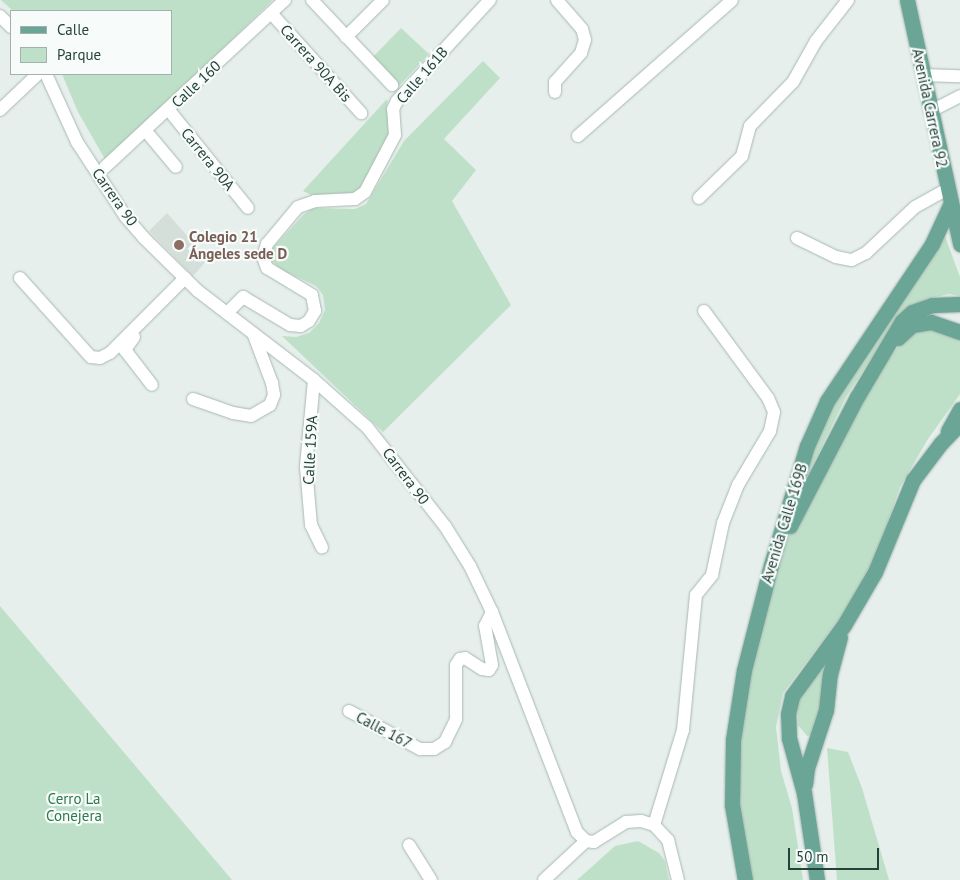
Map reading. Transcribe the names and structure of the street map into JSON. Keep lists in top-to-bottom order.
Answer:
{
  "streets": {
    "main road": ["Avenida Carrera 92", "Avenida Calle 169B"],
    "street": [
      "Carrera 90A Bis",
      "Calle 161B",
      "Calle 160",
      "Carrera 90A",
      "Carrera 90",
      "Calle 159A",
      "Calle 167"
    ]
  },
  "crossings": [
    ["Carrera 90A Bis", "Calle 160"],
    ["Calle 161B", "Carrera 90"],
    ["Calle 160", "Carrera 90A"],
    ["Avenida Carrera 92", "Avenida Calle 169B"],
    ["Carrera 90", "Calle 159A"],
    ["Carrera 90", "Calle 167"]
  ],
  "parks": ["Cerro La Conejera"],
  "places": ["Colegio 21 Ángeles sede D"],
  "legend": ["Calle", "Parque"],
  "scale_bar": "50 m"
}
